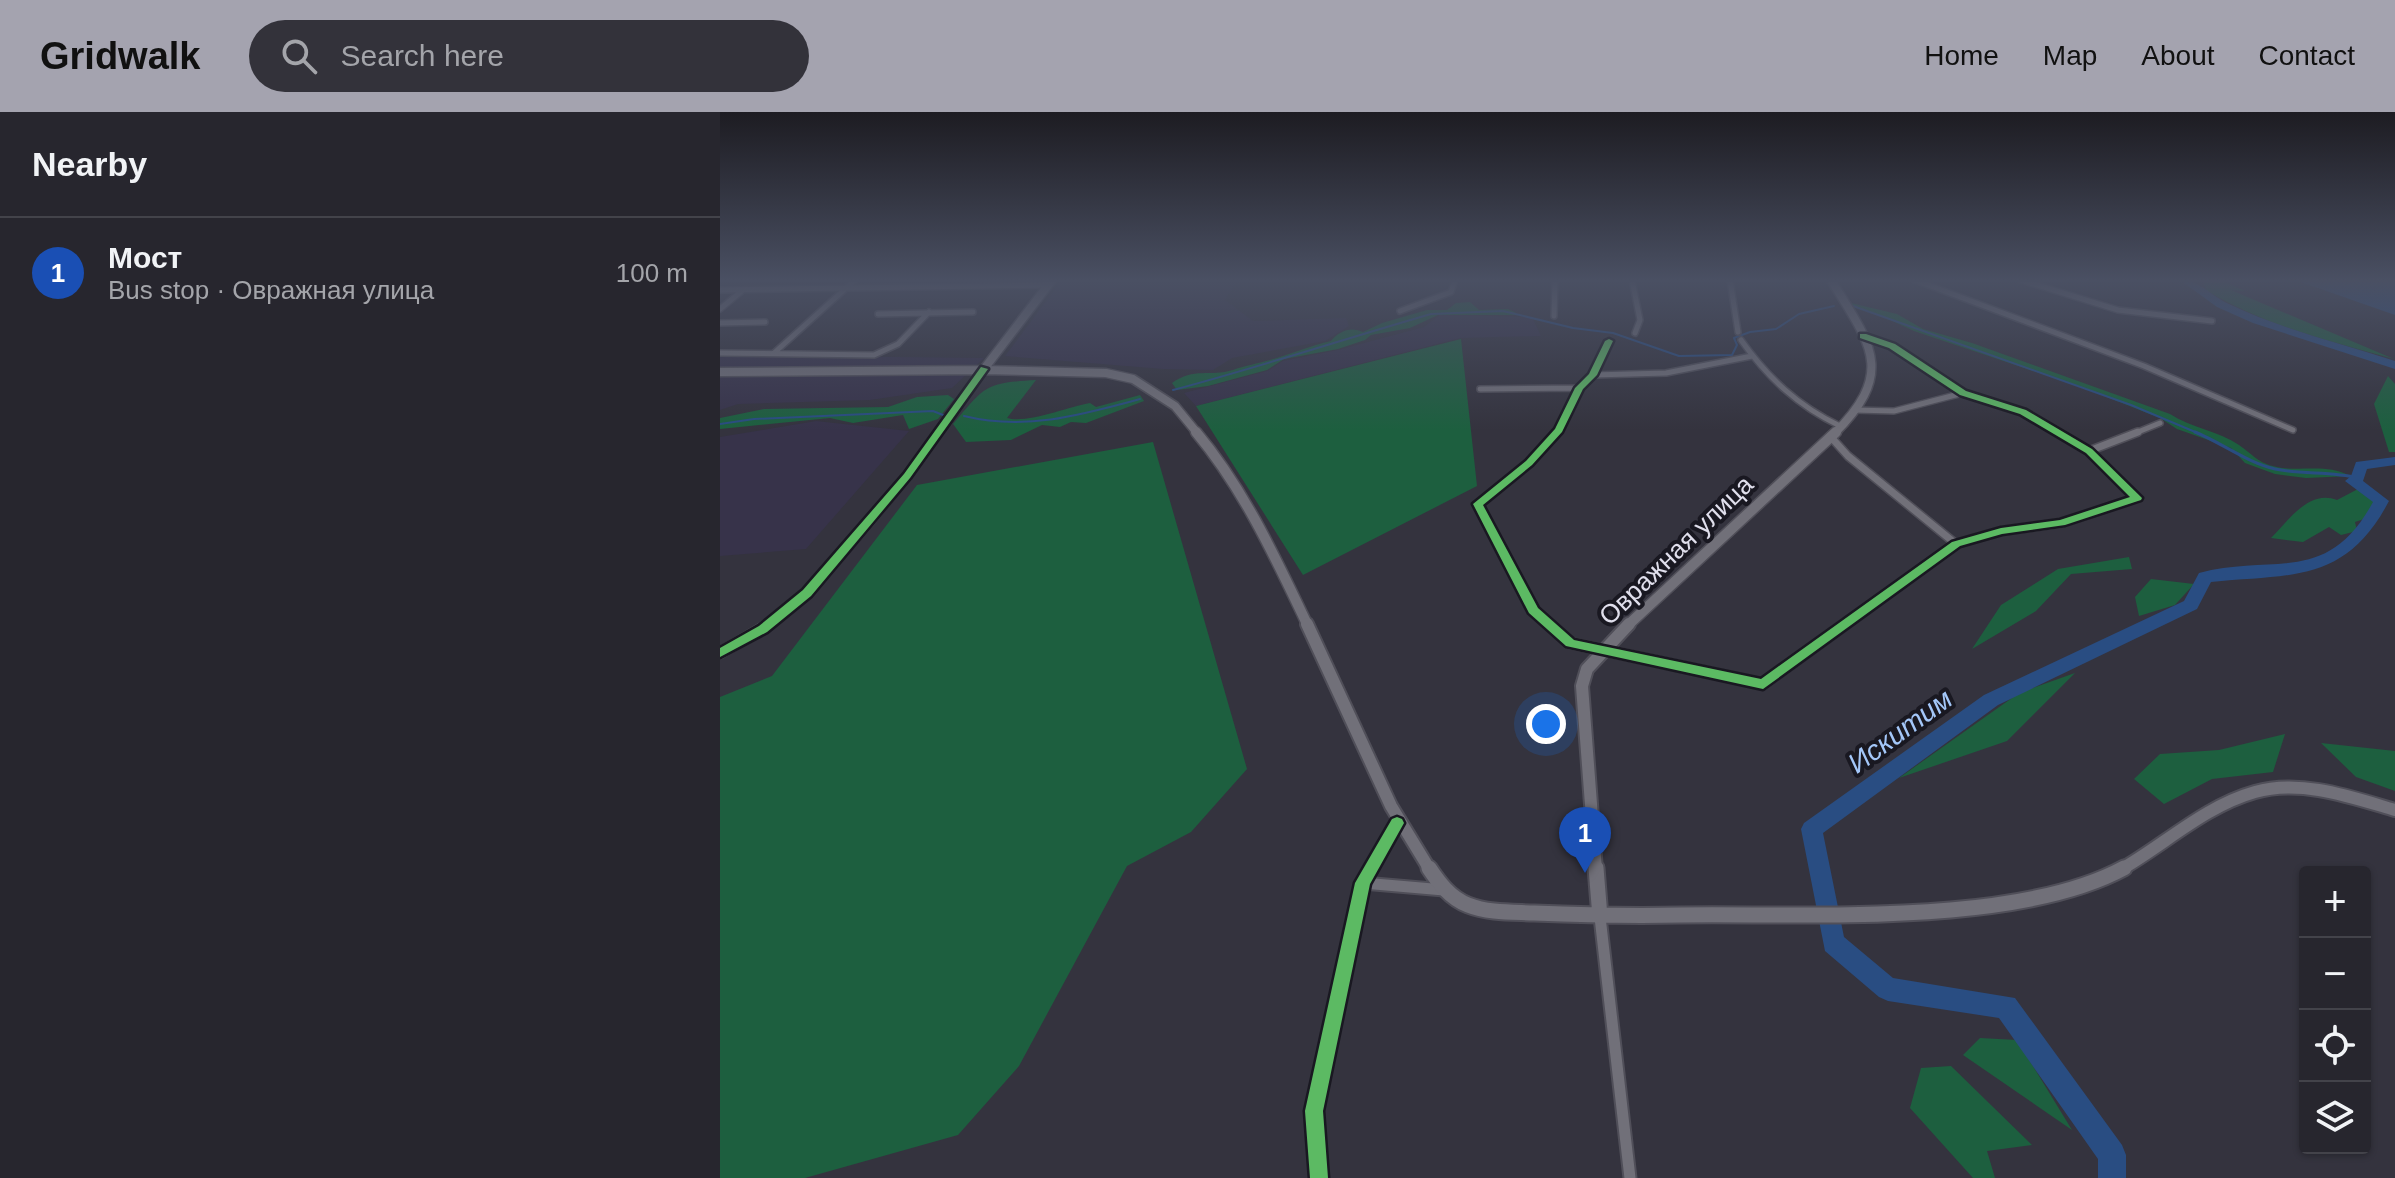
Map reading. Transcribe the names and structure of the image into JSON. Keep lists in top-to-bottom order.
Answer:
{
  "streets": {
    "main road": ["Овражная улица"]
  },
  "water": ["Искитим"],
  "page": {
    "header": "Gridwalk",
    "search": "Search here",
    "nav": [
      "Home",
      "Map",
      "About",
      "Contact"
    ],
    "heading": "Nearby",
    "list": [
      {
        "mark": "1",
        "name": "Мост",
        "note": "Bus stop · Овражная улица",
        "value": "100 m"
      }
    ],
    "pins": "1",
    "map_buttons": ["+", "−"]
  }
}
